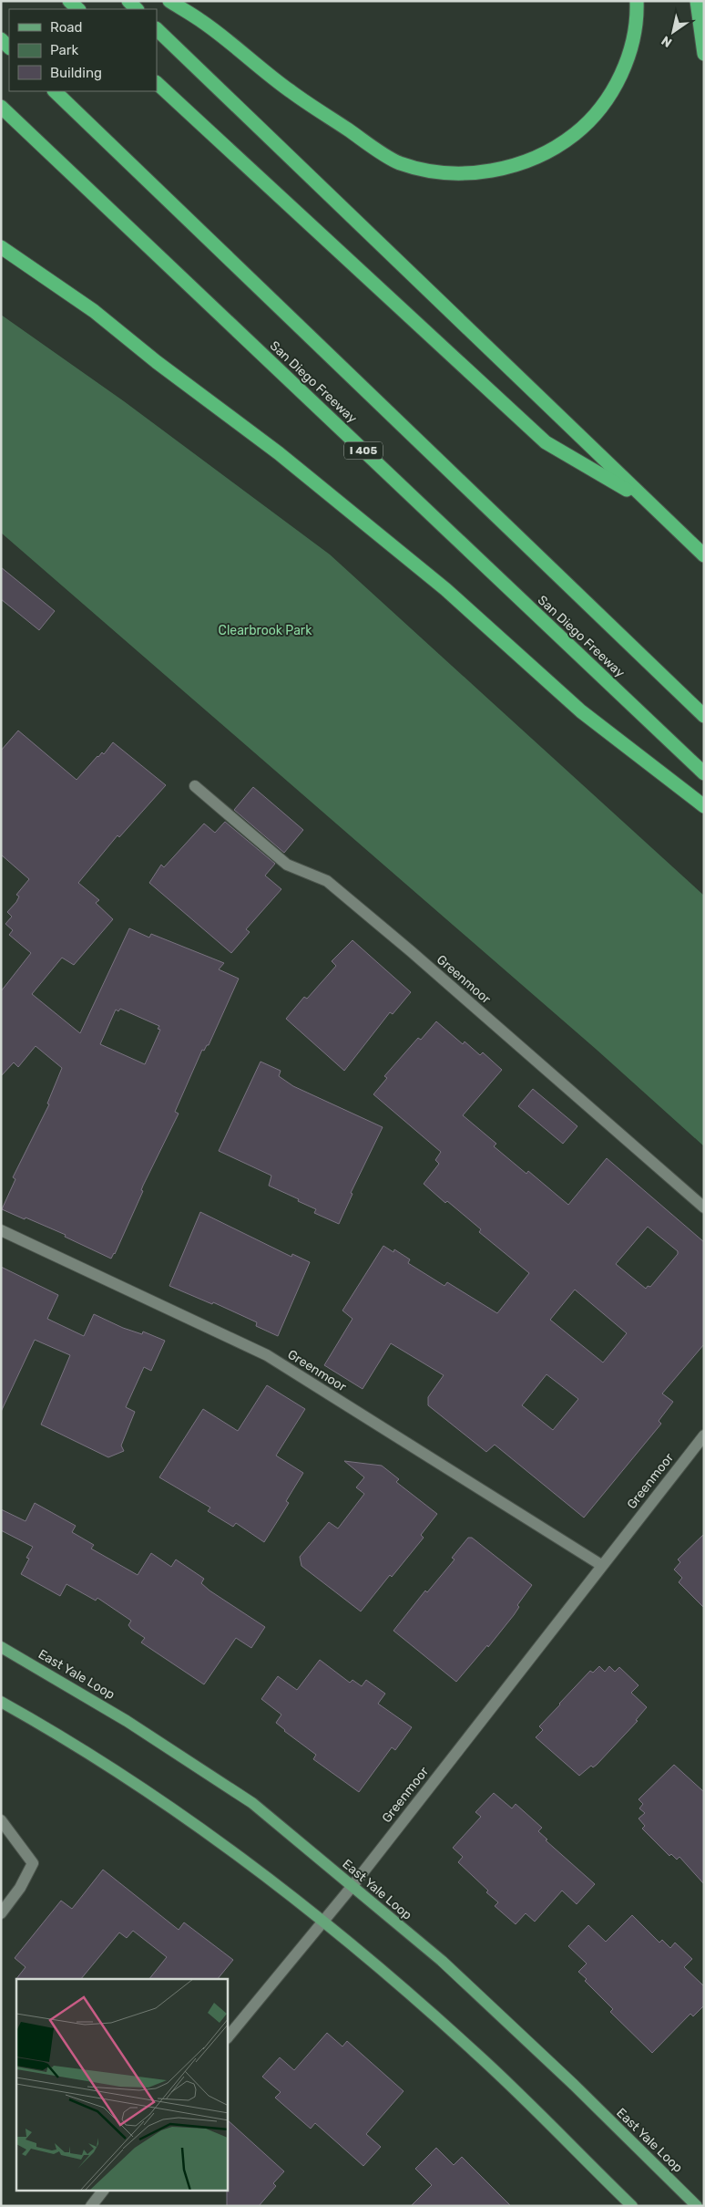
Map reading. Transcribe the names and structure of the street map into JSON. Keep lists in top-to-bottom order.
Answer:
{
  "streets": {
    "highway": ["San Diego Freeway", "I 405"],
    "main road": ["East Yale Loop"],
    "street": ["Greenmoor"]
  },
  "crossings": [
    ["Greenmoor", "East Yale Loop"]
  ],
  "parks": ["Clearbrook Park"],
  "legend": ["Road", "Park", "Building"],
  "north": "bottom left"
}
